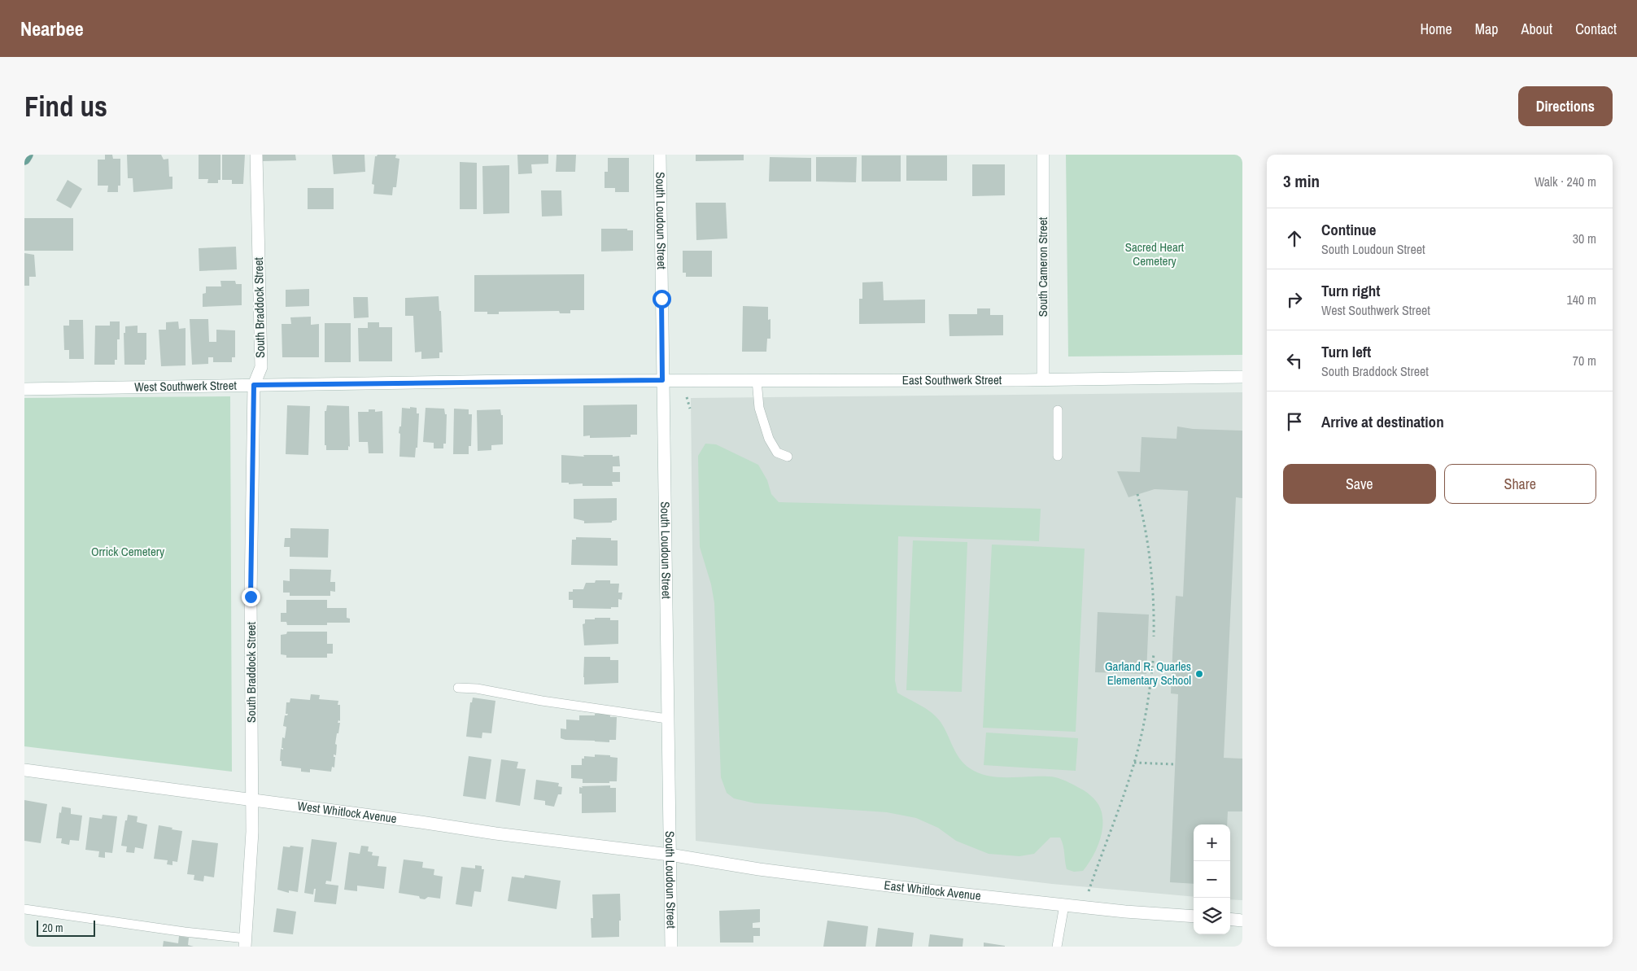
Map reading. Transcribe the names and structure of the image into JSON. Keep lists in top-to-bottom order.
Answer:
{
  "streets": {
    "street": [
      "South Loudoun Street",
      "South Cameron Street",
      "South Braddock Street",
      "East Southwerk Street",
      "West Southwerk Street",
      "West Whitlock Avenue",
      "East Whitlock Avenue"
    ]
  },
  "crossings": [
    ["South Loudoun Street", "East Southwerk Street"],
    ["South Loudoun Street", "West Southwerk Street"],
    ["South Loudoun Street", "West Whitlock Avenue"],
    ["South Loudoun Street", "East Whitlock Avenue"],
    ["South Cameron Street", "East Southwerk Street"],
    ["South Braddock Street", "West Southwerk Street"],
    ["South Braddock Street", "West Whitlock Avenue"],
    ["East Southwerk Street", "West Southwerk Street"],
    ["West Whitlock Avenue", "East Whitlock Avenue"]
  ],
  "parks": ["Sacred Heart Cemetery", "Orrick Cemetery"],
  "places": ["Garland R. Quarles Elementary School"],
  "scale_bar": "20 m",
  "page": {
    "header": "Nearbee",
    "nav": [
      "Home",
      "Map",
      "About",
      "Contact"
    ],
    "buttons": [
      "Directions",
      ["Save", "Share"]
    ],
    "title": "Find us",
    "heading": ["3 min", "Walk · 240 m"],
    "list": [
      ["Continue", "South Loudoun Street", "30 m"],
      ["Turn right", "West Southwerk Street", "140 m"],
      ["Turn left", "South Braddock Street", "70 m"],
      "Arrive at destination"
    ],
    "map_buttons": ["+", "−"],
    "scale": "20 m"
  }
}
